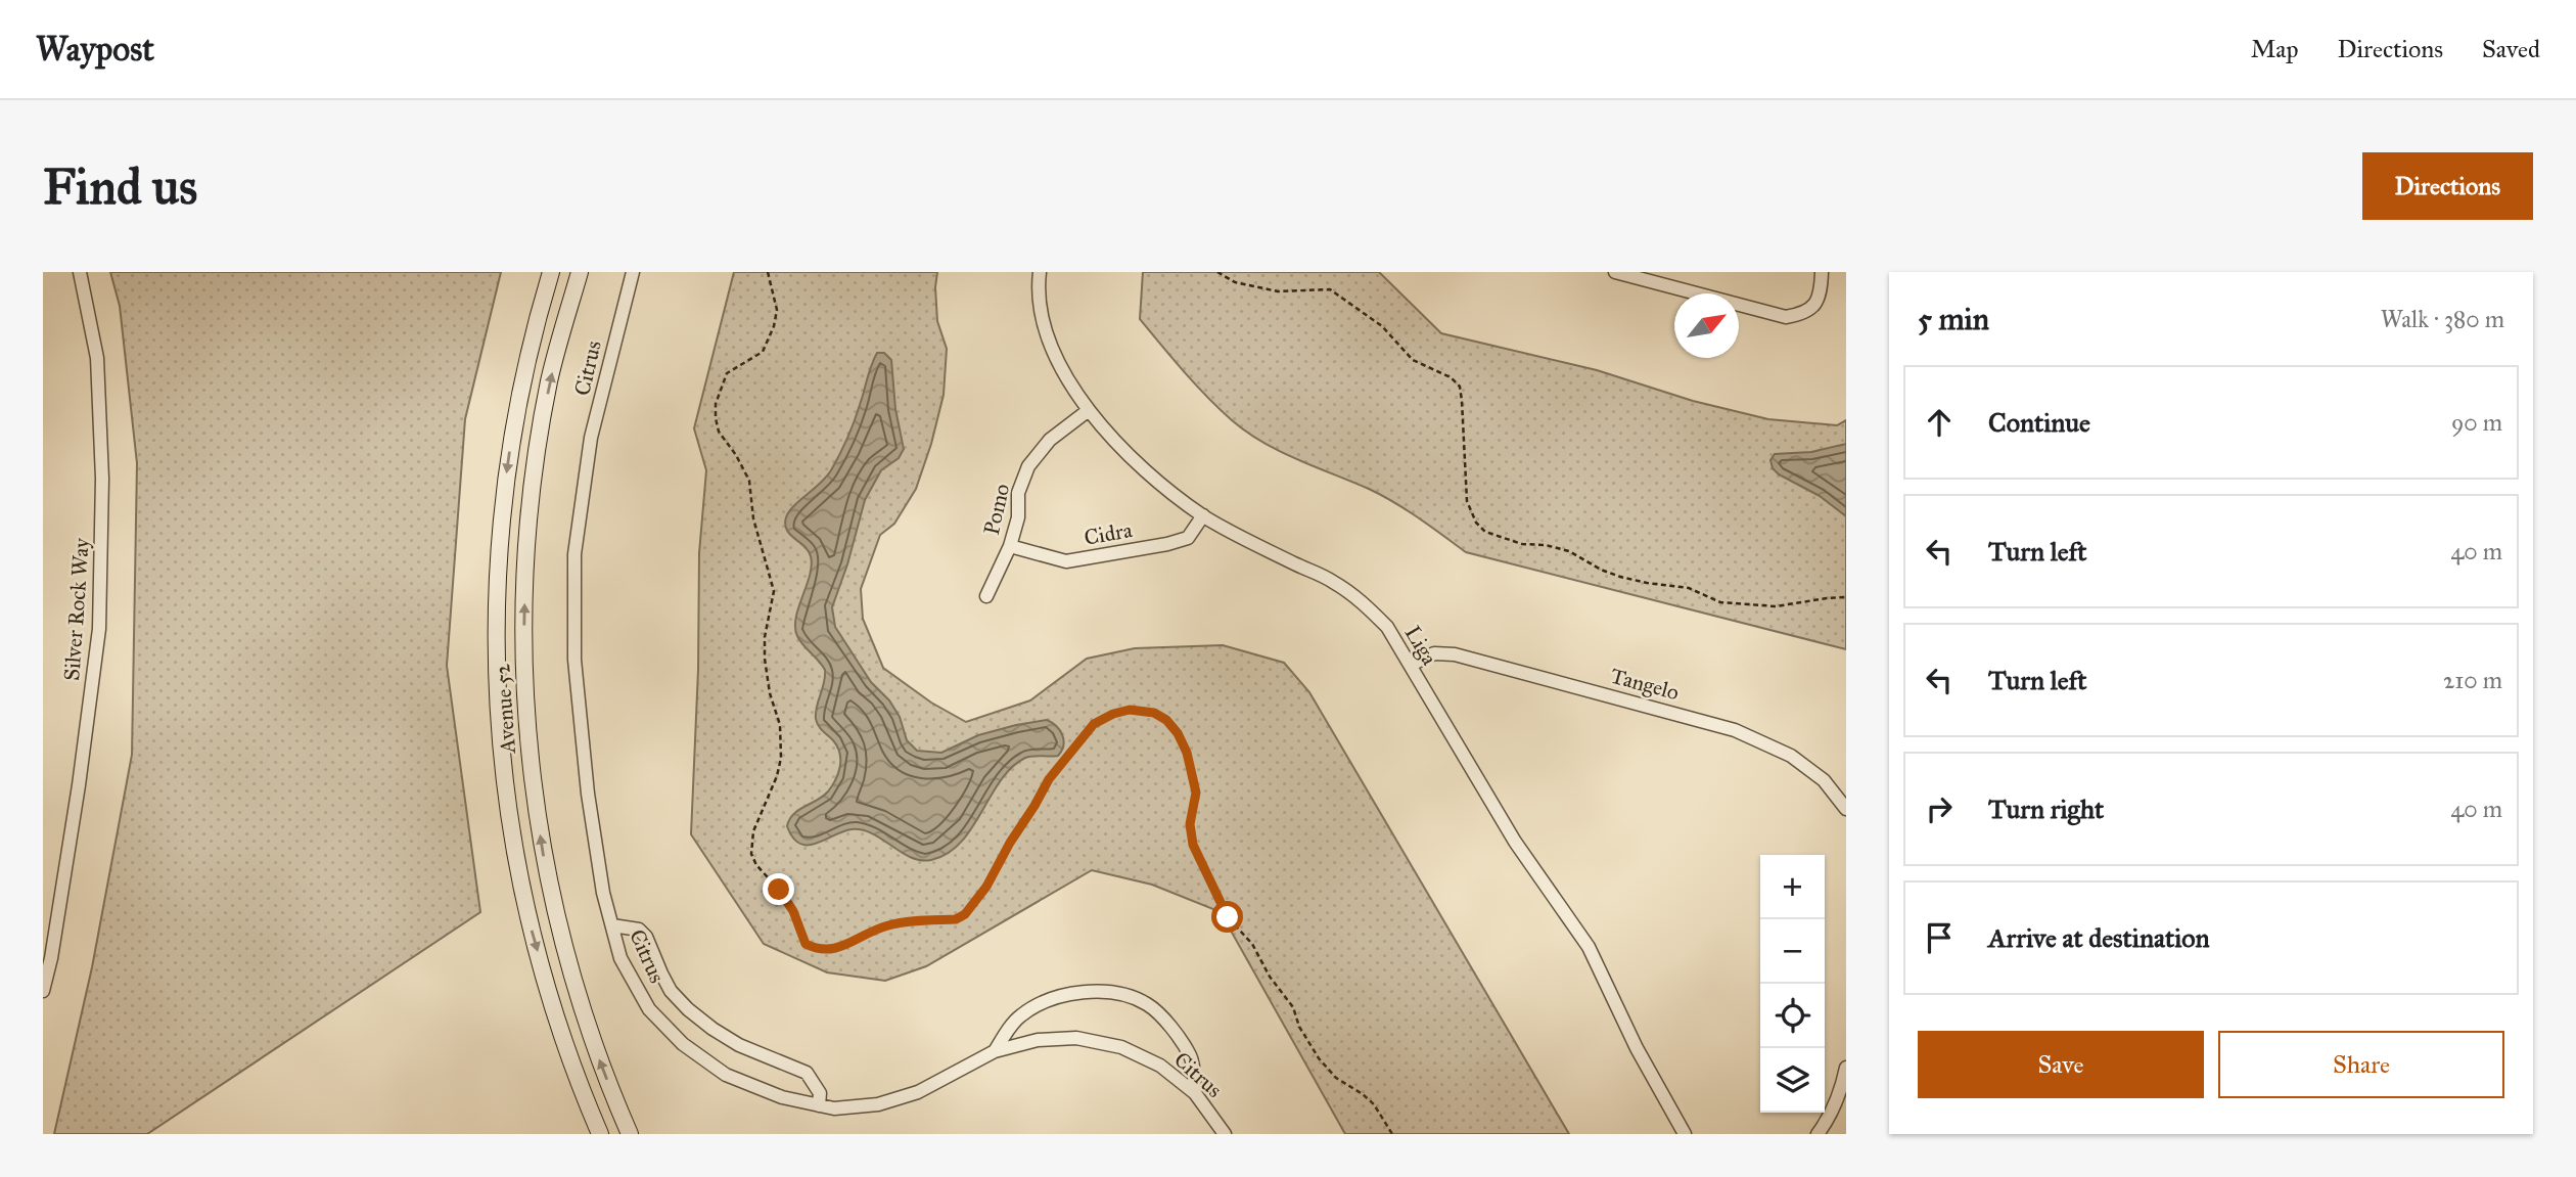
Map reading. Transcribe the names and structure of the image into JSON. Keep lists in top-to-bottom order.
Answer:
{
  "streets": {
    "main road": ["Avenue 52"],
    "street": [
      "Citrus",
      "Pomo",
      "Cidra",
      "Silver Rock Way",
      "Liga",
      "Tangelo"
    ]
  },
  "crossings": [
    ["Pomo", "Cidra"],
    ["Pomo", "Liga"],
    ["Cidra", "Liga"],
    ["Liga", "Tangelo"]
  ],
  "north": "top right",
  "page": {
    "header": "Waypost",
    "nav": ["Map", "Directions", "Saved"],
    "buttons": [
      "Directions",
      ["Save", "Share"]
    ],
    "title": "Find us",
    "heading": ["5 min", "Walk · 380 m"],
    "list": [
      ["Continue", "90 m"],
      ["Turn left", "40 m"],
      ["Turn left", "210 m"],
      ["Turn right", "40 m"],
      "Arrive at destination"
    ],
    "map_buttons": ["+", "−"]
  }
}
